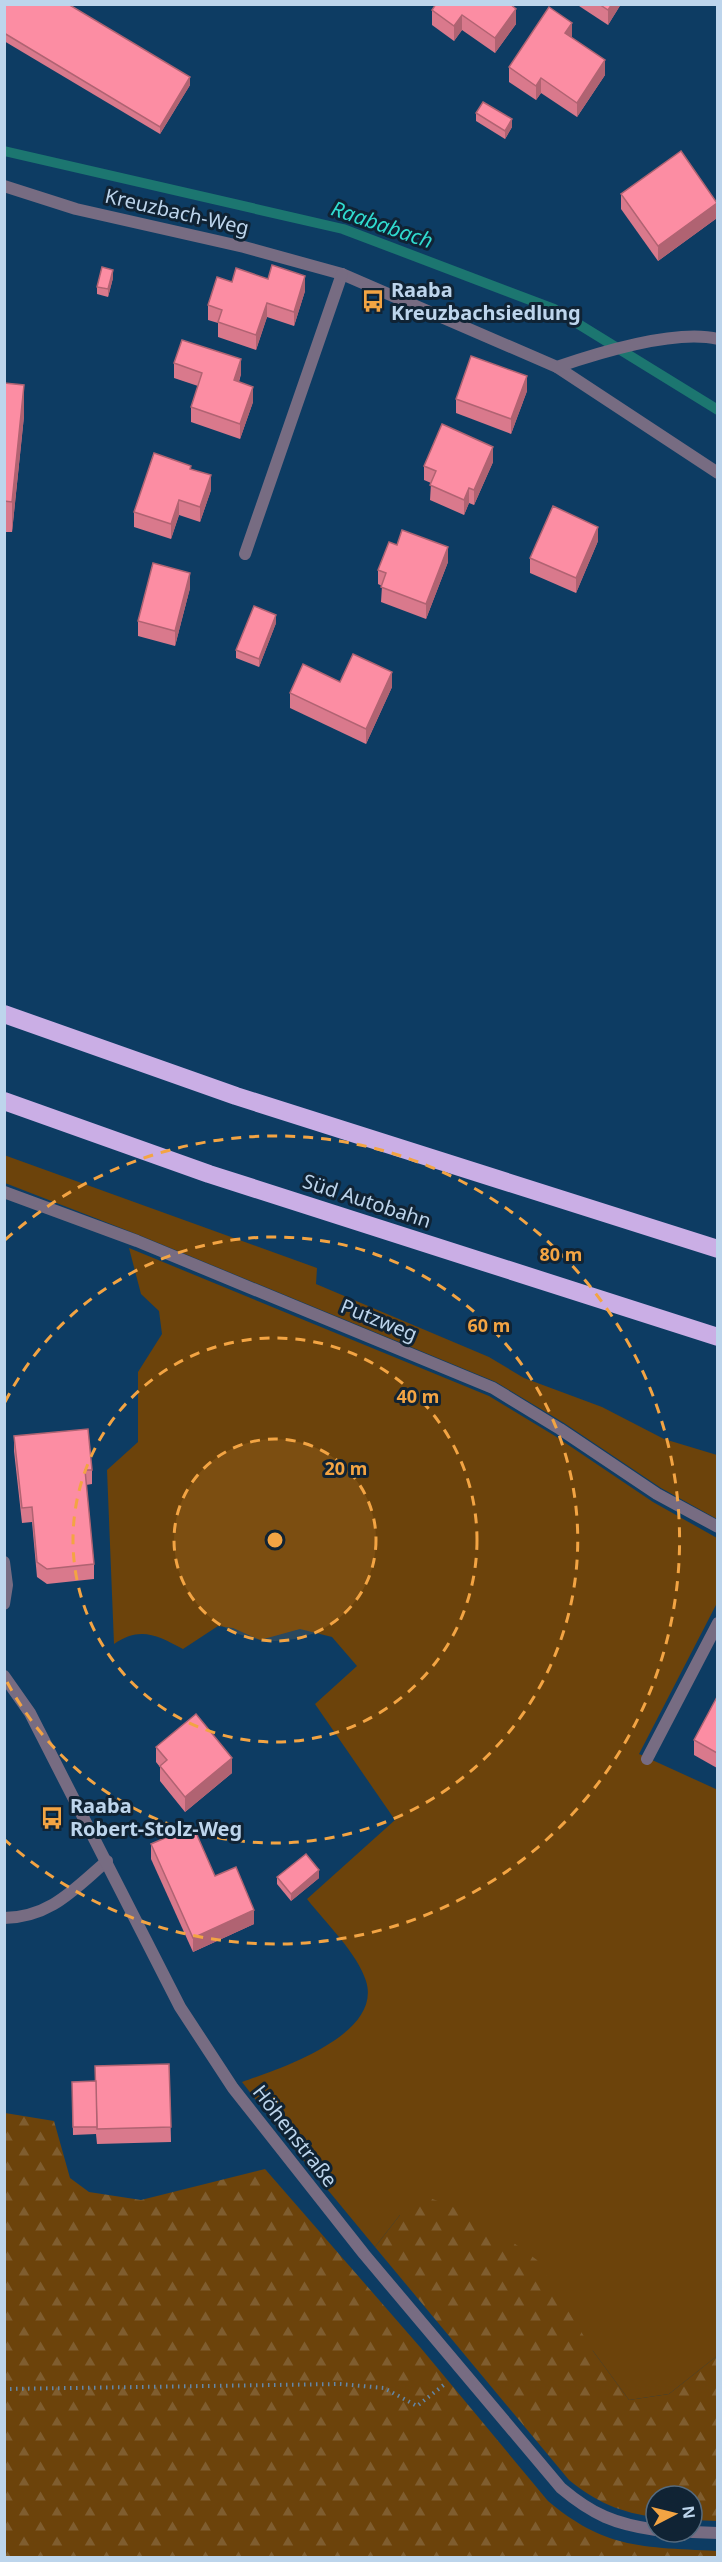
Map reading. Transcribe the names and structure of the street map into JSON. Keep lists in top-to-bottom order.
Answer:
{
  "streets": {
    "highway": ["Süd Autobahn"],
    "street": ["Kreuzbach-Weg", "Putzweg", "Höhenstraße"]
  },
  "water": ["Raababach"],
  "places": {
    "bus stop": ["Raaba Kreuzbachsiedlung", "Raaba Robert-Stolz-Weg"]
  },
  "north": "right",
  "rings": [
    "80 m",
    "60 m",
    "40 m",
    "20 m"
  ]
}
